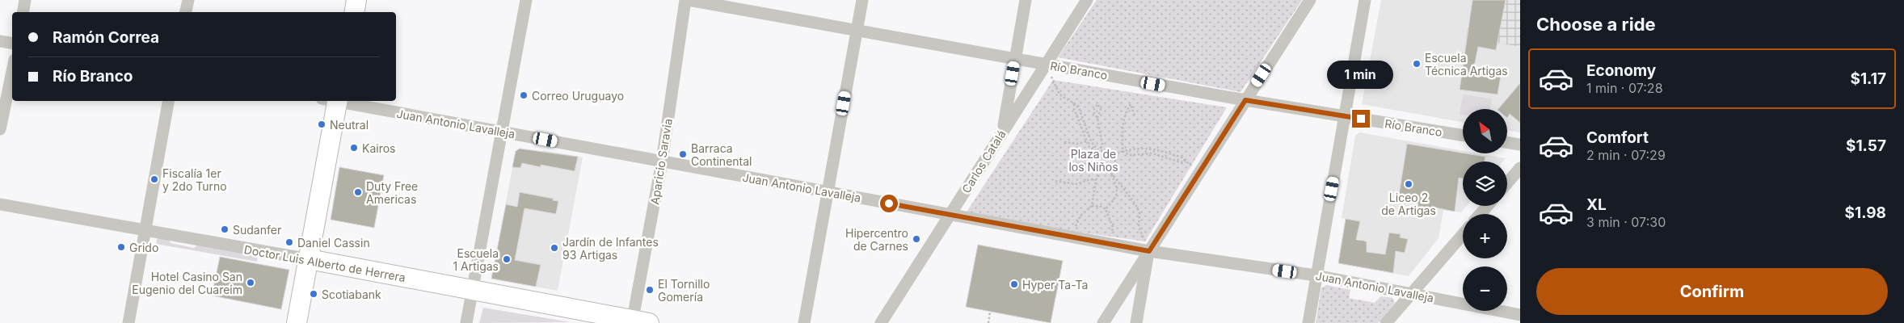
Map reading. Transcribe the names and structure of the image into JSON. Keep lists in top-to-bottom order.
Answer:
{
  "streets": {
    "main road": ["Doctor Luis Alberto de Herrera"],
    "street": [
      "Río Branco",
      "Juan Antonio Lavalleja",
      "Aparicio Saravia",
      "Carlos Catalá"
    ]
  },
  "crossings": [
    ["Río Branco", "Carlos Catalá"],
    ["Juan Antonio Lavalleja", "Aparicio Saravia"],
    ["Juan Antonio Lavalleja", "Carlos Catalá"],
    ["Aparicio Saravia", "Doctor Luis Alberto de Herrera"]
  ],
  "parks": ["Plaza de los Niños"],
  "places": [
    "Escuela Técnica Artigas",
    "Correo Uruguayo",
    "Neutral",
    "Kairos",
    "Barraca Continental",
    "Fiscalía 1er y 2do Turno",
    "Liceo 2 de Artigas",
    "Duty Free Americas",
    "Sudanfer",
    "Hipercentro de Carnes",
    "Daniel Cassin",
    "Grido",
    "Jardín de Infantes 93 Artigas",
    "Escuela 1 Artigas",
    "Hotel Casino San Eugenio del Cuareim",
    "Hyper Ta-Ta",
    "El Tornillo Gomería",
    "Scotiabank"
  ],
  "north": "top left",
  "page": {
    "heading": "Choose a ride",
    "banner": ["Ramón Correa", "Río Branco"],
    "list": [
      {
        "name": "Economy",
        "note": "1 min · 07:28",
        "value": "$1.17"
      },
      {
        "name": "Comfort",
        "note": "2 min · 07:29",
        "value": "$1.57"
      },
      {
        "name": "XL",
        "note": "3 min · 07:30",
        "value": "$1.98"
      }
    ],
    "bubble": "1 min",
    "map_buttons": ["+", "−"],
    "buttons": "Confirm"
  }
}
